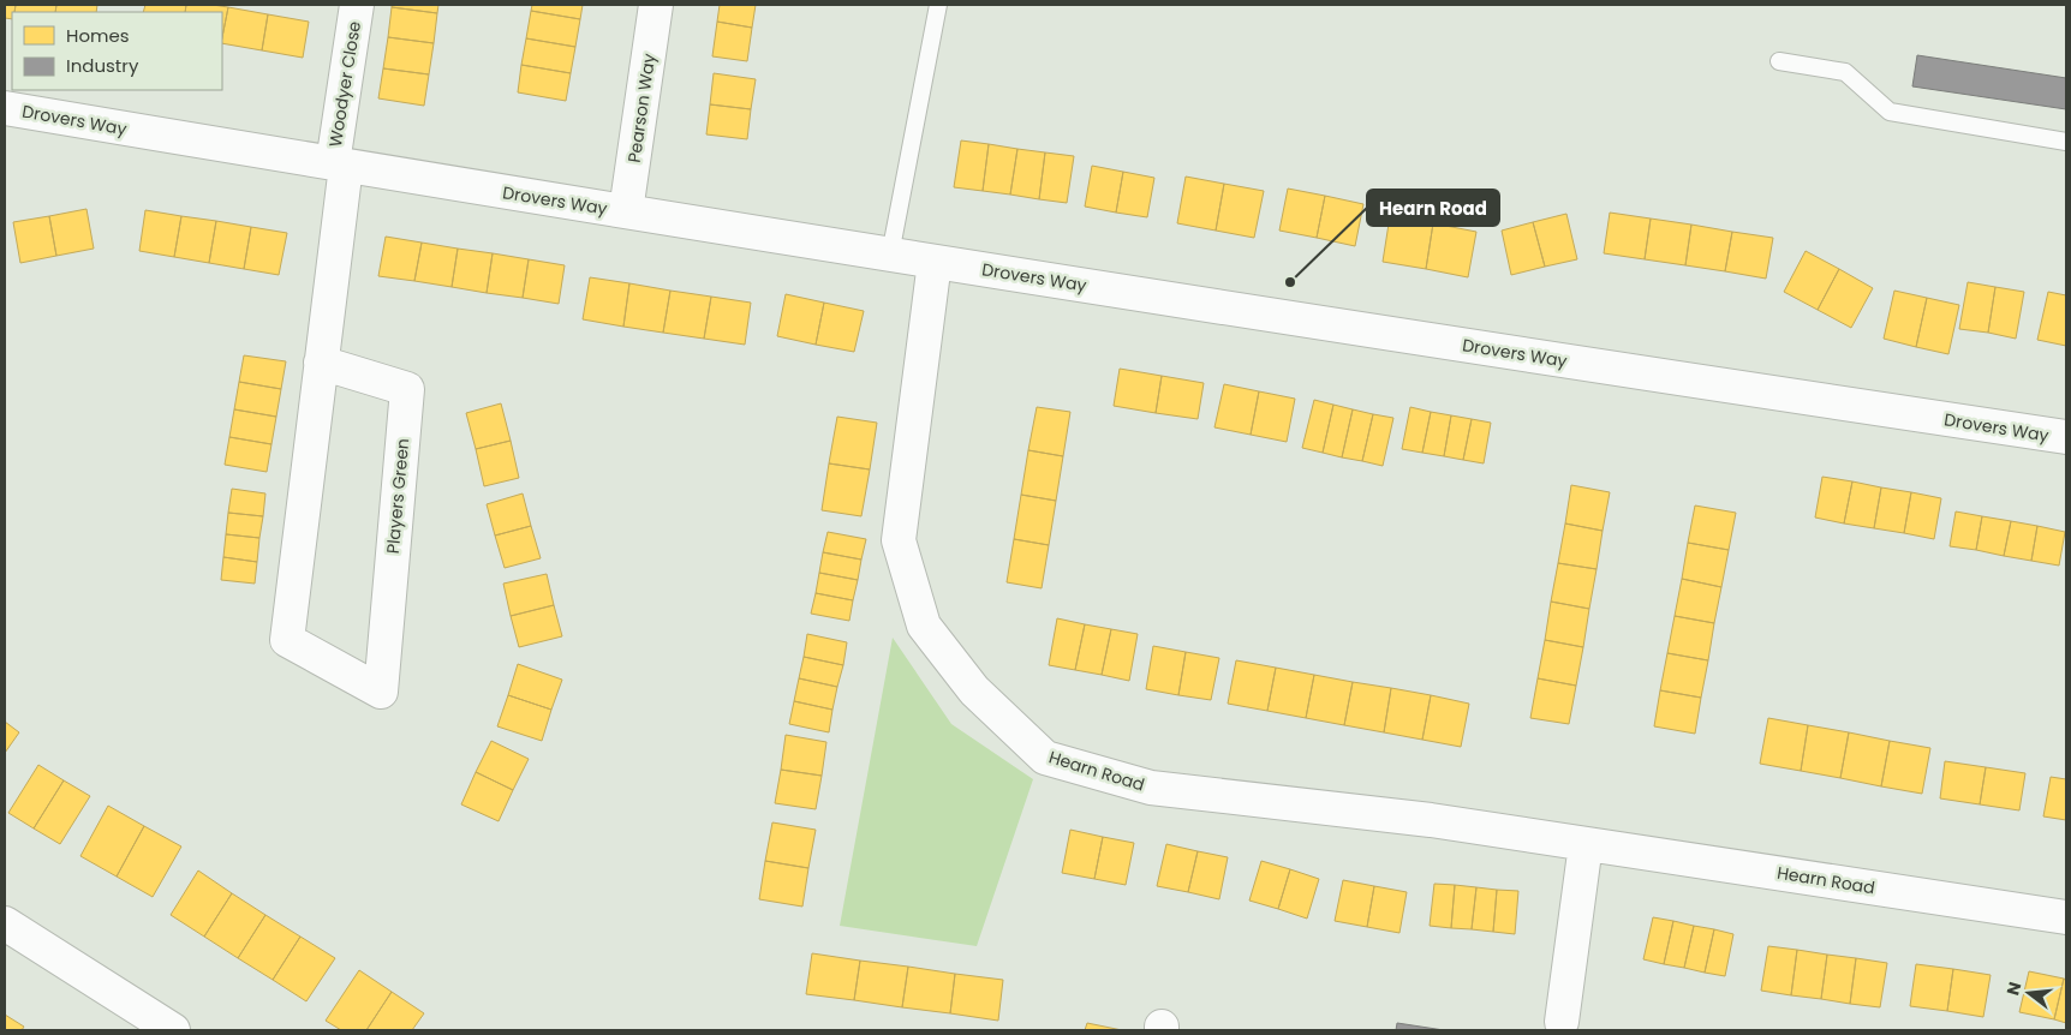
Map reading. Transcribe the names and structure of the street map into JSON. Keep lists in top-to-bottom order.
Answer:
{
  "streets": {
    "street": [
      "Woodyer Close",
      "Pearson Way",
      "Drovers Way",
      "Players Green",
      "Hearn Road"
    ]
  },
  "crossings": [
    ["Woodyer Close", "Drovers Way"],
    ["Woodyer Close", "Players Green"],
    ["Pearson Way", "Drovers Way"],
    ["Drovers Way", "Players Green"],
    ["Drovers Way", "Hearn Road"]
  ],
  "places": ["Hearn Road"],
  "legend": ["Homes", "Industry"],
  "north": "left"
}
